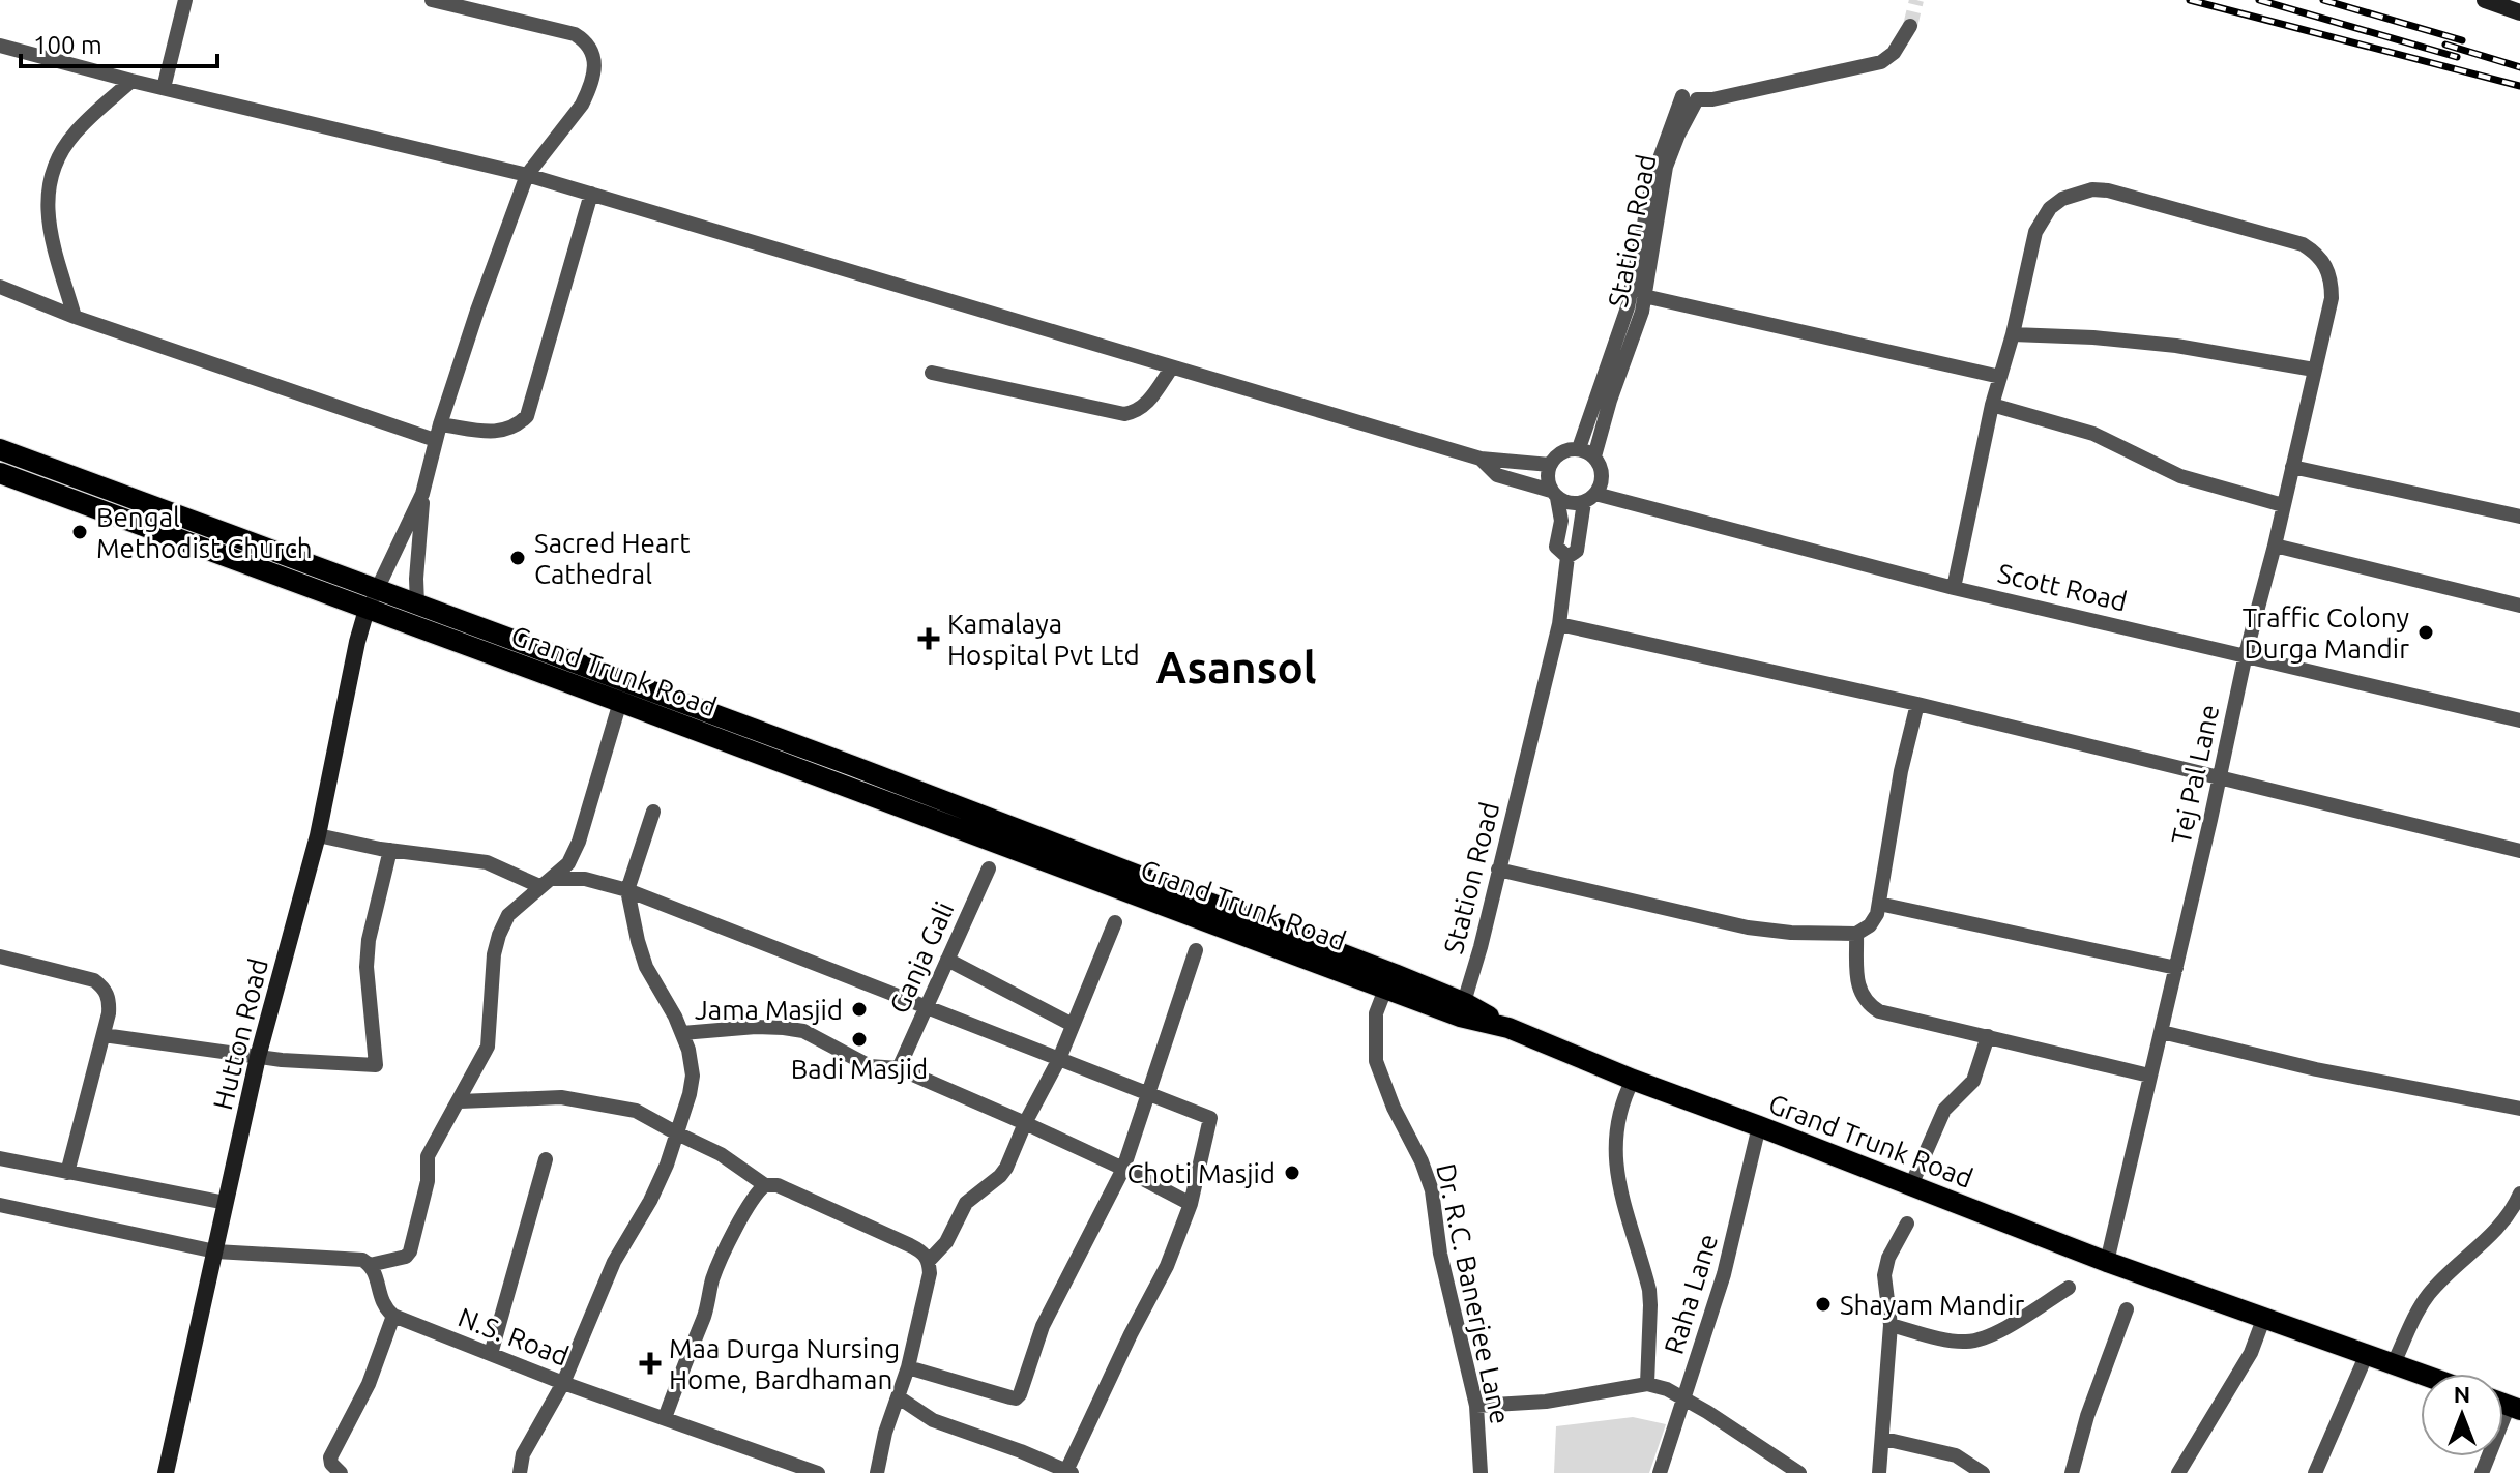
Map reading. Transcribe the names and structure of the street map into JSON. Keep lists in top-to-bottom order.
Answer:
{
  "streets": {
    "main road": ["Grand Trunk Road"],
    "street": [
      "Station Road",
      "Scott Road",
      "Tej Pal Lane",
      "Ganja Gali",
      "Hutton Road",
      "Dr. R.C. Banerjee Lane",
      "Raha Lane",
      "N.S. Road"
    ]
  },
  "crossings": [
    ["Station Road", "Scott Road"],
    ["Station Road", "Grand Trunk Road"],
    ["Scott Road", "Tej Pal Lane"],
    ["Grand Trunk Road", "Tej Pal Lane"],
    ["Grand Trunk Road", "Hutton Road"],
    ["Grand Trunk Road", "Dr. R.C. Banerjee Lane"],
    ["Grand Trunk Road", "Raha Lane"]
  ],
  "districts": ["Asansol"],
  "places": {
    "other": [
      "Bengal Methodist Church",
      "Sacred Heart Cathedral",
      "Traffic Colony Durga Mandir",
      "Jama Masjid",
      "Badi Masjid",
      "Choti Masjid",
      "Shayam Mandir"
    ],
    "health": ["Kamalaya Hospital Pvt Ltd", "Maa Durga Nursing Home, Bardhaman"]
  },
  "scale_bar": "100 m",
  "north": "top"
}
